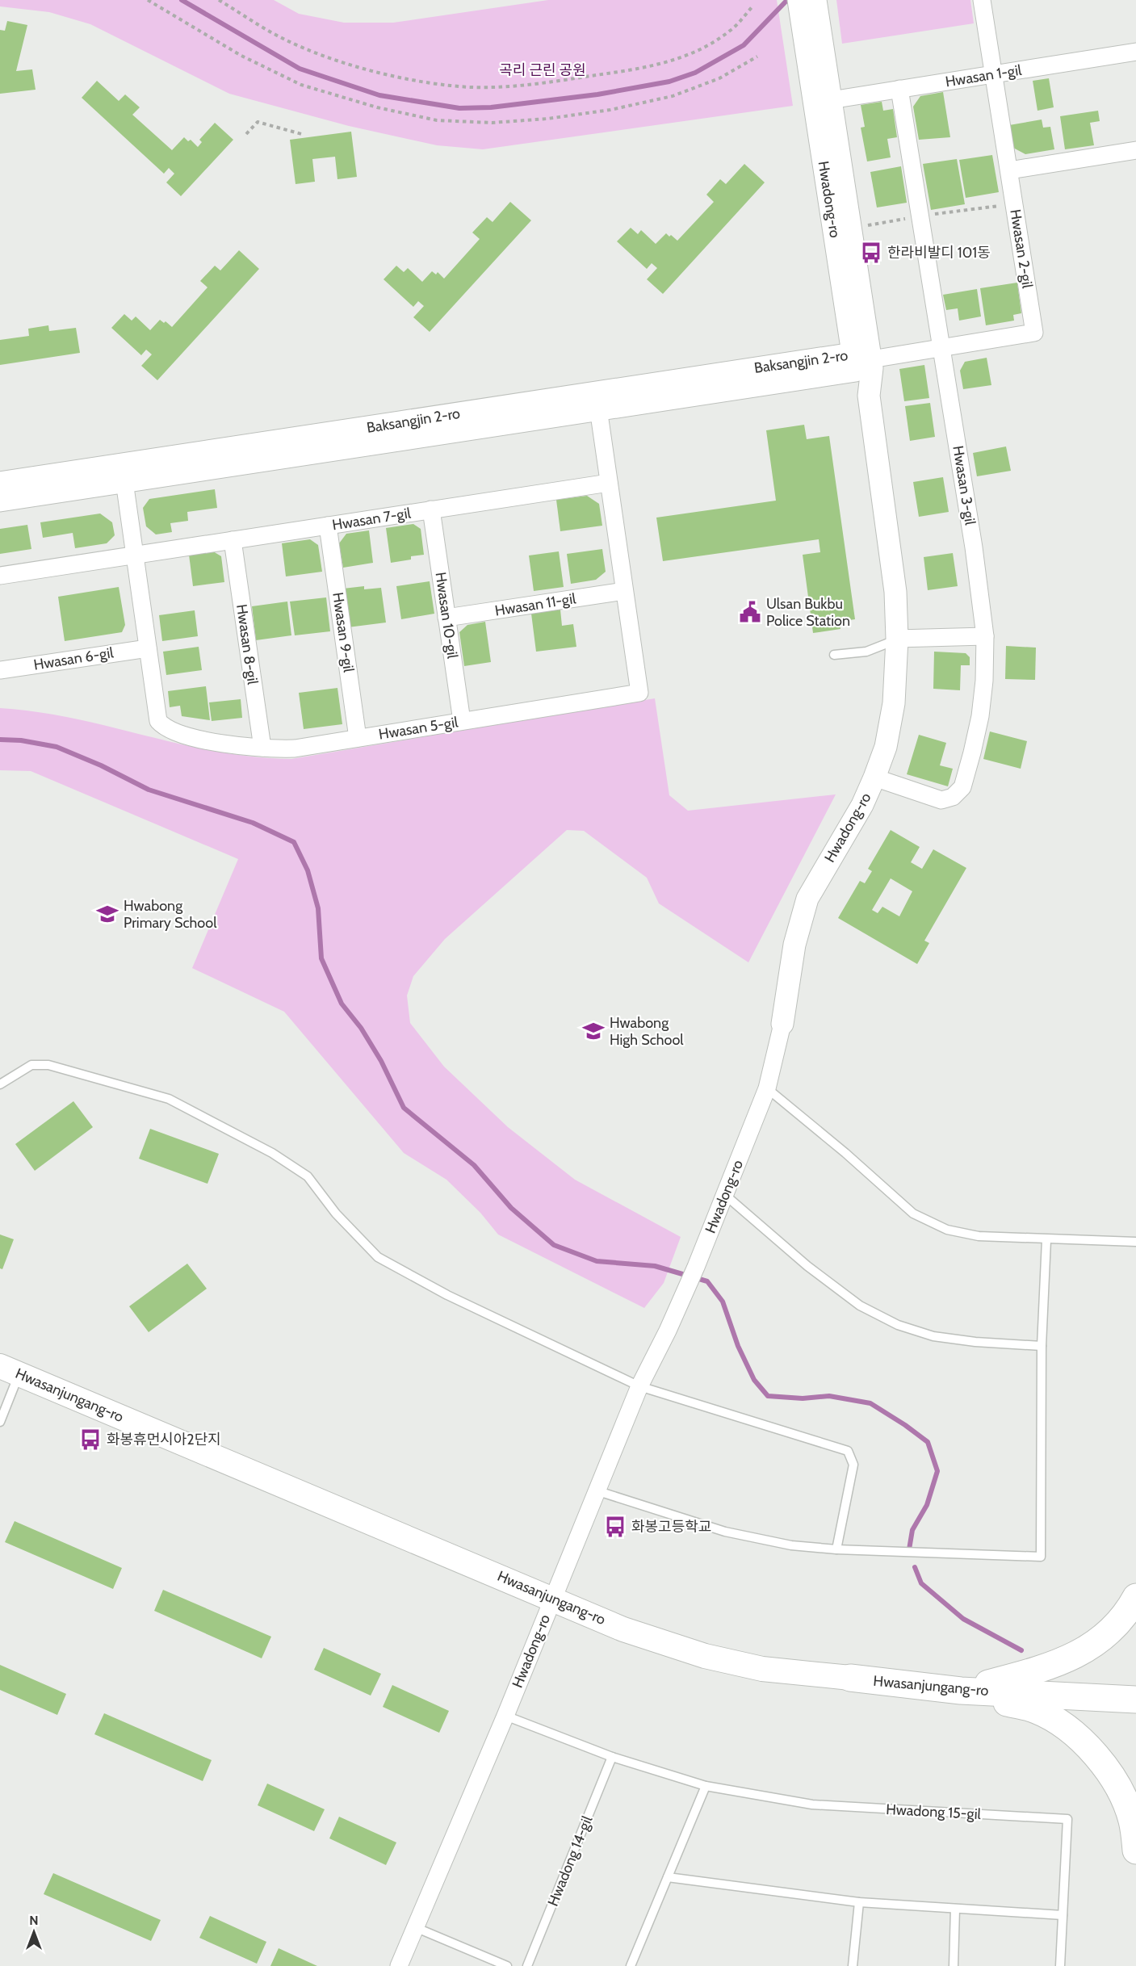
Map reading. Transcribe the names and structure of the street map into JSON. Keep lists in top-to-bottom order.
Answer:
{
  "streets": {
    "highway": ["Hwasanjungang-ro"],
    "street": [
      "Hwasan 1-gil",
      "Hwadong-ro",
      "Hwasan 2-gil",
      "Baksangjin 2-ro",
      "Hwasan 3-gil",
      "Hwasan 7-gil",
      "Hwasan 11-gil",
      "Hwasan 10-gil",
      "Hwasan 9-gil",
      "Hwasan 8-gil",
      "Hwasan 6-gil",
      "Hwasan 5-gil"
    ],
    "lane": ["Hwadong 15-gil", "Hwadong 14-gil"]
  },
  "crossings": [
    ["Hwasan 1-gil", "Hwadong-ro"],
    ["Hwasan 1-gil", "Hwasan 2-gil"],
    ["Hwasan 1-gil", "Hwasan 3-gil"],
    ["Hwadong-ro", "Hwasan 2-gil"],
    ["Hwadong-ro", "Baksangjin 2-ro"],
    ["Hwadong-ro", "Hwasan 3-gil"],
    ["Hwadong-ro", "Hwasanjungang-ro"],
    ["Hwadong-ro", "Hwadong 15-gil"],
    ["Hwasan 2-gil", "Baksangjin 2-ro"],
    ["Hwasan 2-gil", "Hwasan 3-gil"],
    ["Baksangjin 2-ro", "Hwasan 5-gil"],
    ["Hwasan 7-gil", "Hwasan 10-gil"],
    ["Hwasan 7-gil", "Hwasan 9-gil"],
    ["Hwasan 7-gil", "Hwasan 8-gil"],
    ["Hwasan 7-gil", "Hwasan 5-gil"],
    ["Hwasan 11-gil", "Hwasan 10-gil"],
    ["Hwasan 11-gil", "Hwasan 5-gil"],
    ["Hwasan 10-gil", "Hwasan 5-gil"],
    ["Hwasan 9-gil", "Hwasan 5-gil"],
    ["Hwasan 8-gil", "Hwasan 5-gil"],
    ["Hwasan 6-gil", "Hwasan 5-gil"],
    ["Hwadong 15-gil", "Hwadong 14-gil"]
  ],
  "parks": ["곡리 근린 공원"],
  "places": {
    "bus stop": ["한라비발디 101동", "화봉휴먼시아2단지", "화봉고등학교"],
    "public building": ["Ulsan Bukbu Police Station"],
    "school or university": ["Hwabong Primary School", "Hwabong High School"]
  },
  "north": "top"
}
